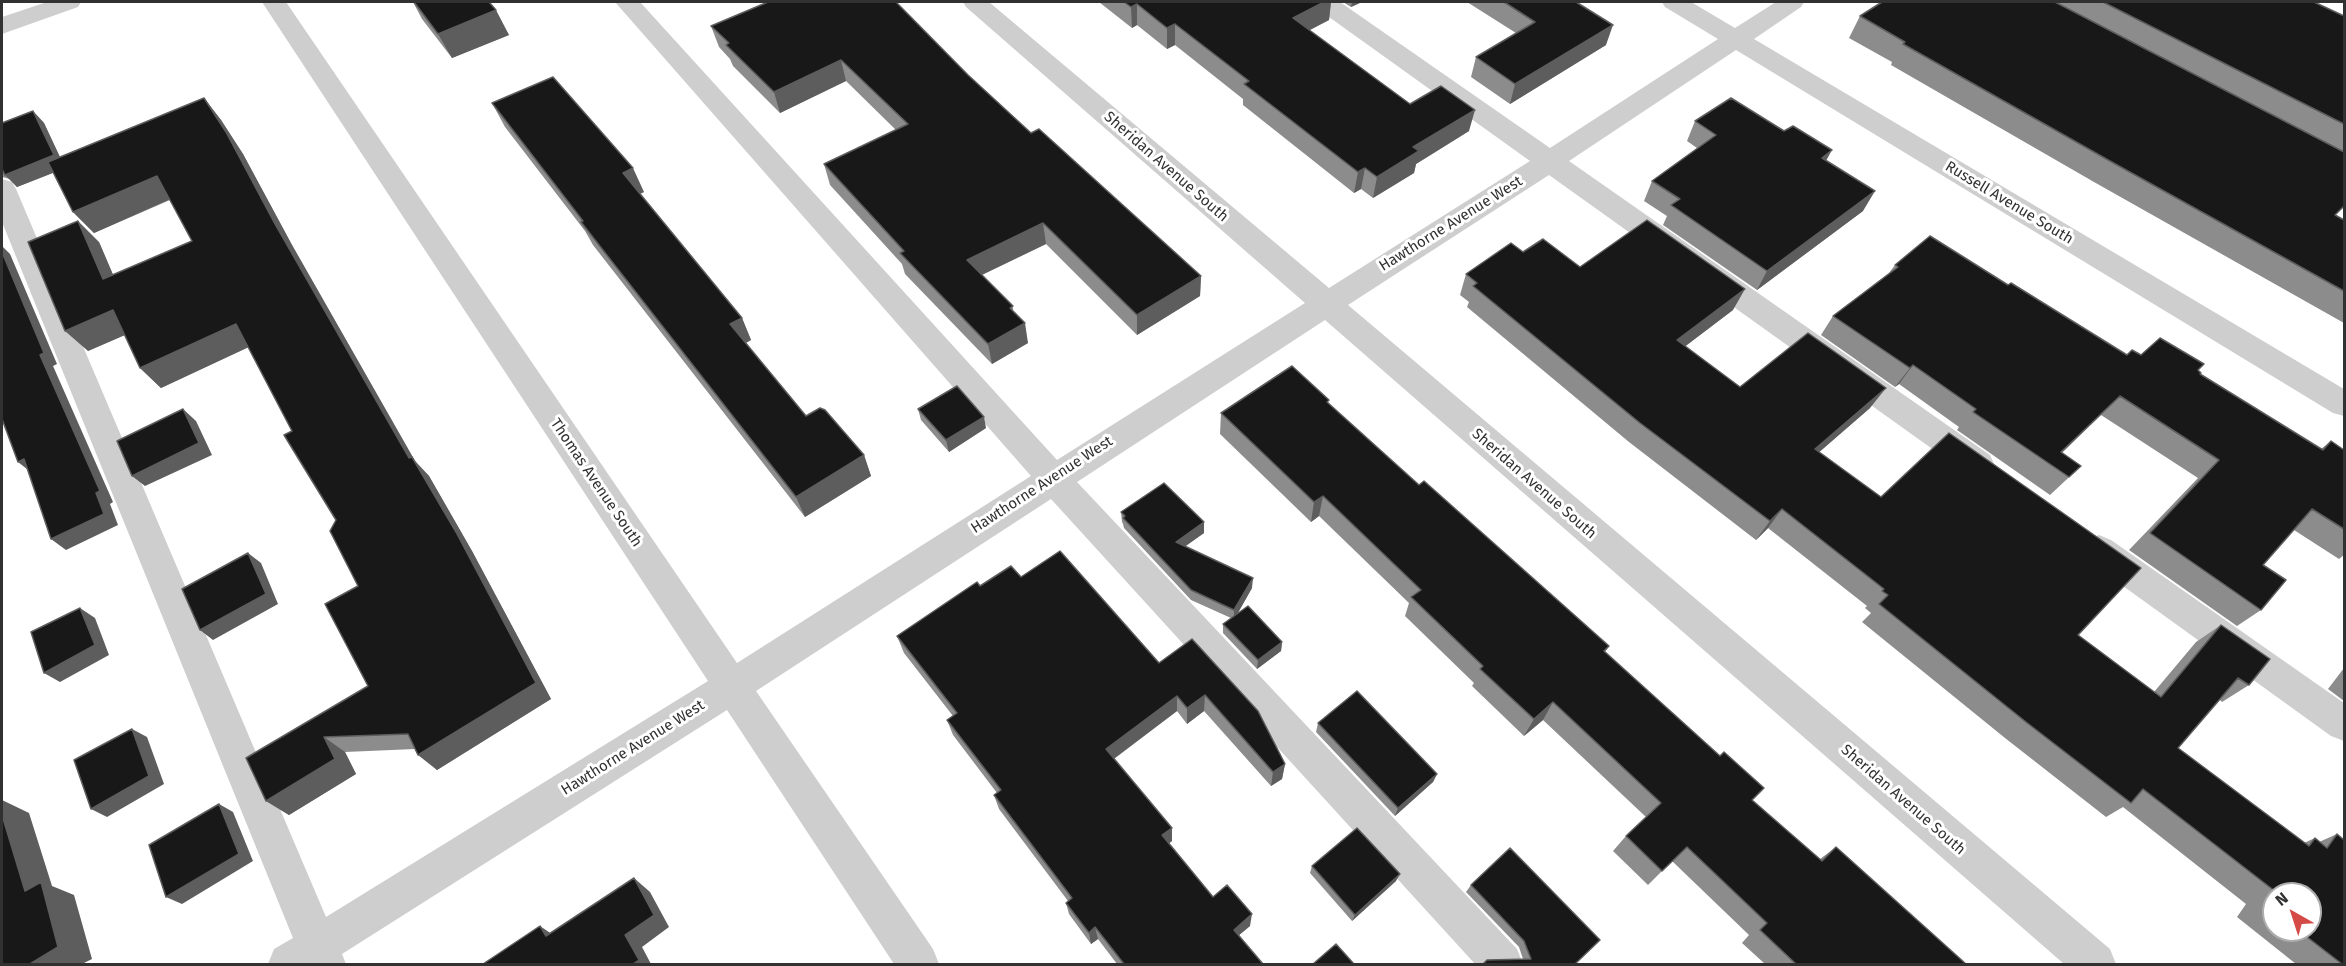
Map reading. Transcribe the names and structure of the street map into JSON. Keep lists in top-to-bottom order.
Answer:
{
  "streets": {
    "street": [
      "Sheridan Avenue South",
      "Russell Avenue South",
      "Hawthorne Avenue West",
      "Thomas Avenue South"
    ]
  },
  "crossings": [
    ["Sheridan Avenue South", "Hawthorne Avenue West"],
    ["Russell Avenue South", "Hawthorne Avenue West"],
    ["Hawthorne Avenue West", "Thomas Avenue South"]
  ],
  "north": "top left"
}
